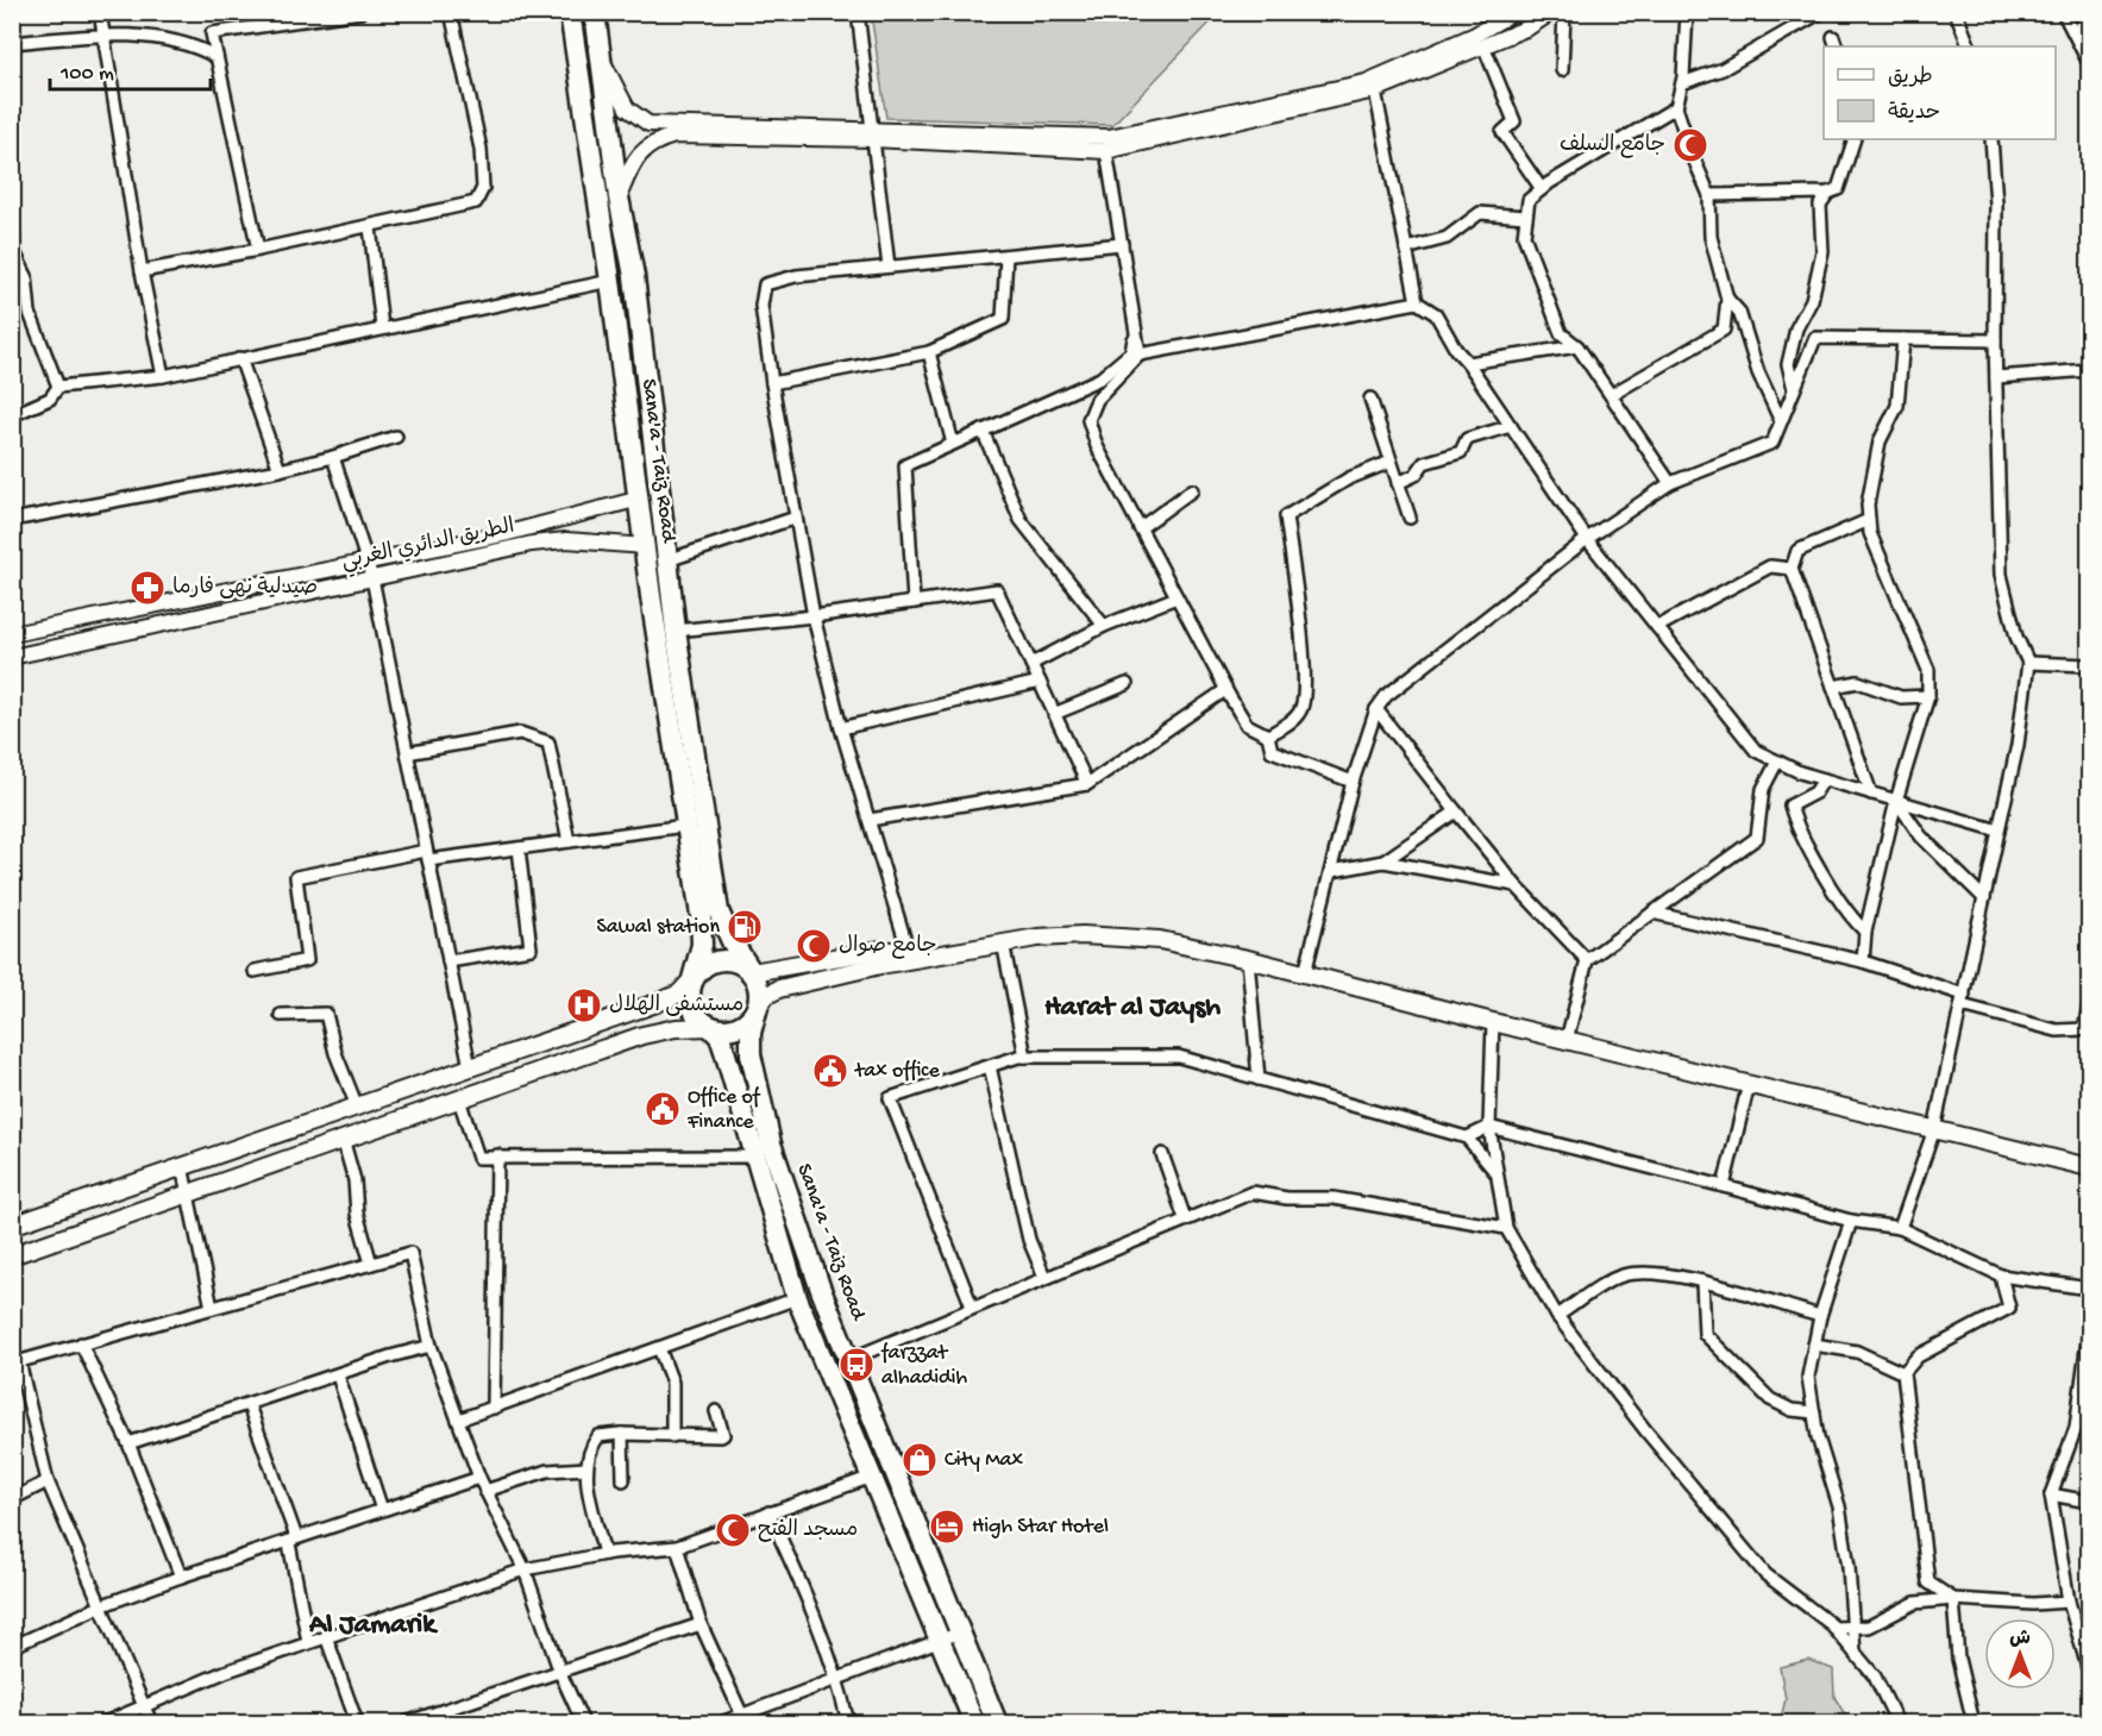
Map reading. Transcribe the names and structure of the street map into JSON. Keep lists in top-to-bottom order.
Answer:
{
  "streets": {
    "highway": ["Sana'a - Taiz Road"],
    "main road": ["الطريق الدائري الغربي"]
  },
  "crossings": [
    ["Sana'a - Taiz Road", "الطريق الدائري الغربي"]
  ],
  "districts": ["Harat al Jaysh", "Al Jamarik"],
  "places": {
    "mosque": ["جامع السلف", "جامع صوال", "مسجد الفتح"],
    "pharmacy": ["صيدلية نهى فارما"],
    "fuel station": ["Sawal station"],
    "hospital": ["مستشفى الهلال"],
    "public building": ["tax office", "Office of Finance"],
    "bus stop": ["farzzat alhadidih"],
    "shop": ["City Max"],
    "hotel": ["High Star Hotel"]
  },
  "legend": ["طريق", "حديقة"],
  "scale_bar": "100 m",
  "north": "top"
}
